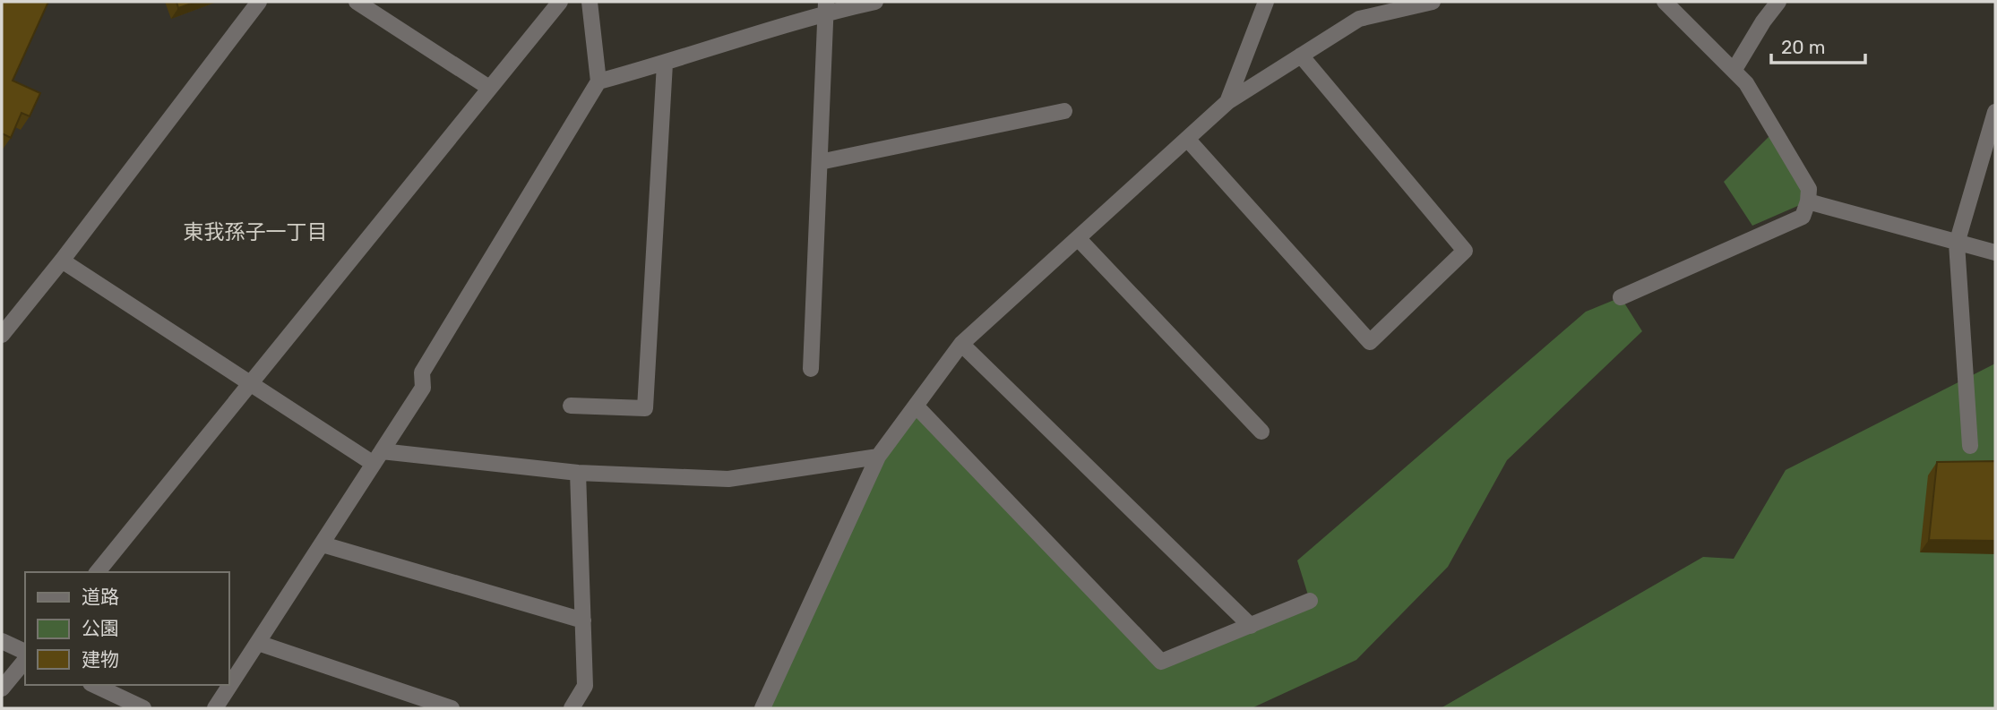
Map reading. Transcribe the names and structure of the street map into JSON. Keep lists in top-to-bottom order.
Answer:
{
  "districts": ["東我孫子一丁目"],
  "legend": ["道路", "公園", "建物"],
  "scale_bar": "20 m"
}
